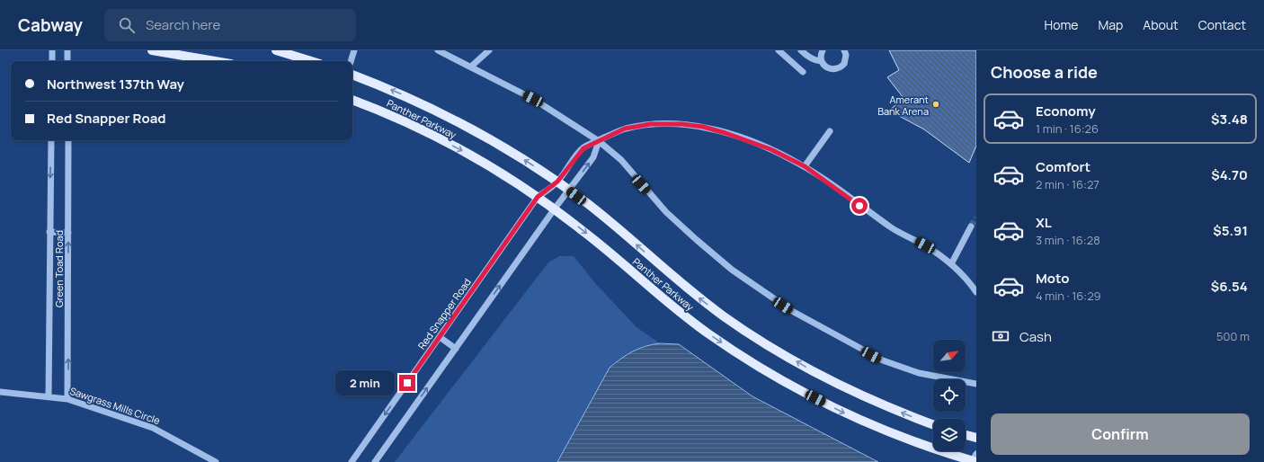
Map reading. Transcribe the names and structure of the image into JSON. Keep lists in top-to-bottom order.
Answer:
{
  "streets": {
    "main road": ["Panther Parkway"],
    "street": ["Green Toad Road", "Red Snapper Road", "Sawgrass Mills Circle"]
  },
  "crossings": [
    ["Panther Parkway", "Red Snapper Road"],
    ["Green Toad Road", "Sawgrass Mills Circle"]
  ],
  "places": ["Amerant Bank Arena"],
  "north": "top right",
  "page": {
    "header": "Cabway",
    "search": "Search here",
    "nav": [
      "Home",
      "Map",
      "About",
      "Contact"
    ],
    "heading": "Choose a ride",
    "banner": ["Northwest 137th Way", "Red Snapper Road"],
    "list": [
      {
        "name": "Economy",
        "note": "1 min · 16:26",
        "value": "$3.48"
      },
      {
        "name": "Comfort",
        "note": "2 min · 16:27",
        "value": "$4.70"
      },
      {
        "name": "XL",
        "note": "3 min · 16:28",
        "value": "$5.91"
      },
      {
        "name": "Moto",
        "note": "4 min · 16:29",
        "value": "$6.54"
      }
    ],
    "pay": ["Cash", "500 m"],
    "bubble": "2 min",
    "buttons": "Confirm"
  }
}
